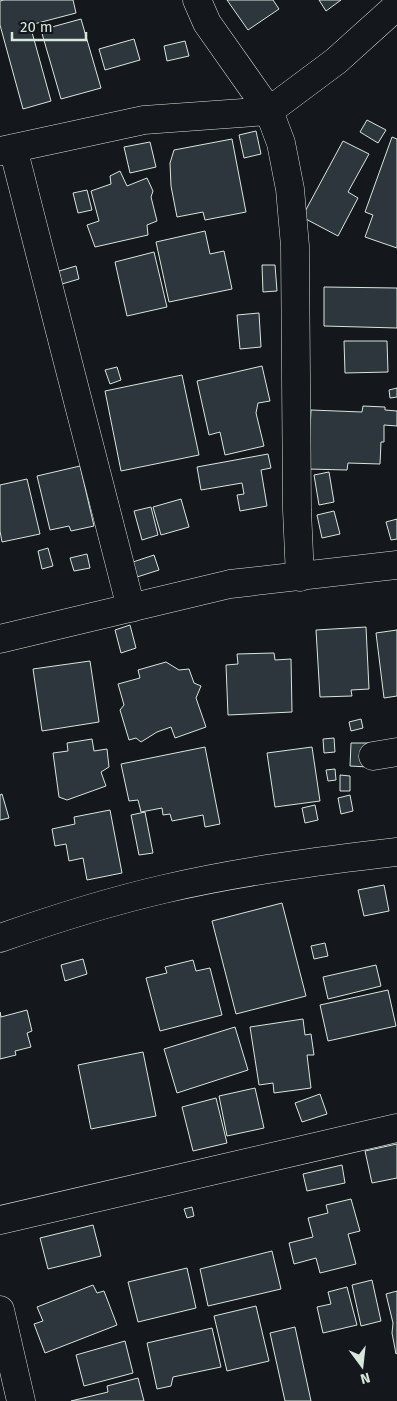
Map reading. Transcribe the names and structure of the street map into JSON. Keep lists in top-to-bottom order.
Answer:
{
  "scale_bar": "20 m",
  "north": "bottom"
}
